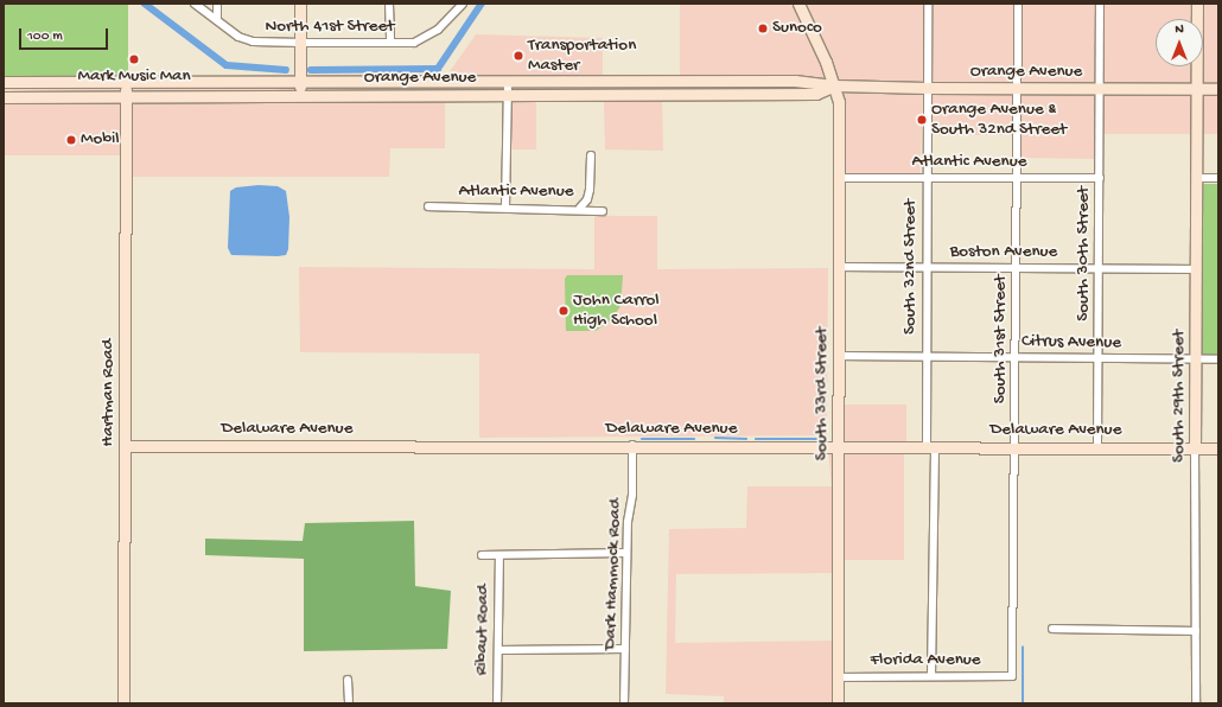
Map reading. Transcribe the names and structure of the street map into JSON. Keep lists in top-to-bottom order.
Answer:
{
  "streets": {
    "street": [
      "North 41st Street",
      "Orange Avenue",
      "Atlantic Avenue",
      "Boston Avenue",
      "South 30th Street",
      "South 32nd Street",
      "South 31st Street",
      "Citrus Avenue",
      "Hartman Road",
      "South 33rd Street",
      "South 29th Street",
      "Delaware Avenue",
      "Dark Hammock Road",
      "Ribaut Road",
      "Florida Avenue"
    ]
  },
  "crossings": [
    ["Orange Avenue", "South 30th Street"],
    ["Orange Avenue", "South 32nd Street"],
    ["Orange Avenue", "South 31st Street"],
    ["Orange Avenue", "Hartman Road"],
    ["Orange Avenue", "South 33rd Street"],
    ["Orange Avenue", "South 29th Street"],
    ["Atlantic Avenue", "South 30th Street"],
    ["Atlantic Avenue", "South 32nd Street"],
    ["Atlantic Avenue", "South 31st Street"],
    ["Atlantic Avenue", "South 33rd Street"],
    ["Boston Avenue", "South 30th Street"],
    ["Boston Avenue", "South 32nd Street"],
    ["Boston Avenue", "South 31st Street"],
    ["Boston Avenue", "South 33rd Street"],
    ["Boston Avenue", "South 29th Street"],
    ["South 30th Street", "Citrus Avenue"],
    ["South 30th Street", "Delaware Avenue"],
    ["South 32nd Street", "Citrus Avenue"],
    ["South 32nd Street", "Delaware Avenue"],
    ["South 32nd Street", "Florida Avenue"],
    ["South 31st Street", "Citrus Avenue"],
    ["South 31st Street", "Delaware Avenue"],
    ["South 31st Street", "Florida Avenue"],
    ["Citrus Avenue", "South 33rd Street"],
    ["Citrus Avenue", "South 29th Street"],
    ["Hartman Road", "Delaware Avenue"],
    ["South 33rd Street", "Delaware Avenue"],
    ["South 33rd Street", "Florida Avenue"],
    ["South 29th Street", "Delaware Avenue"],
    ["Delaware Avenue", "Dark Hammock Road"]
  ],
  "places": [
    "Sunoco",
    "Transportation Master",
    "Mark Music Man",
    "Orange Avenue & South 32nd Street",
    "Mobil",
    "John Carrol High School"
  ],
  "scale_bar": "100 m",
  "north": "top"
}
